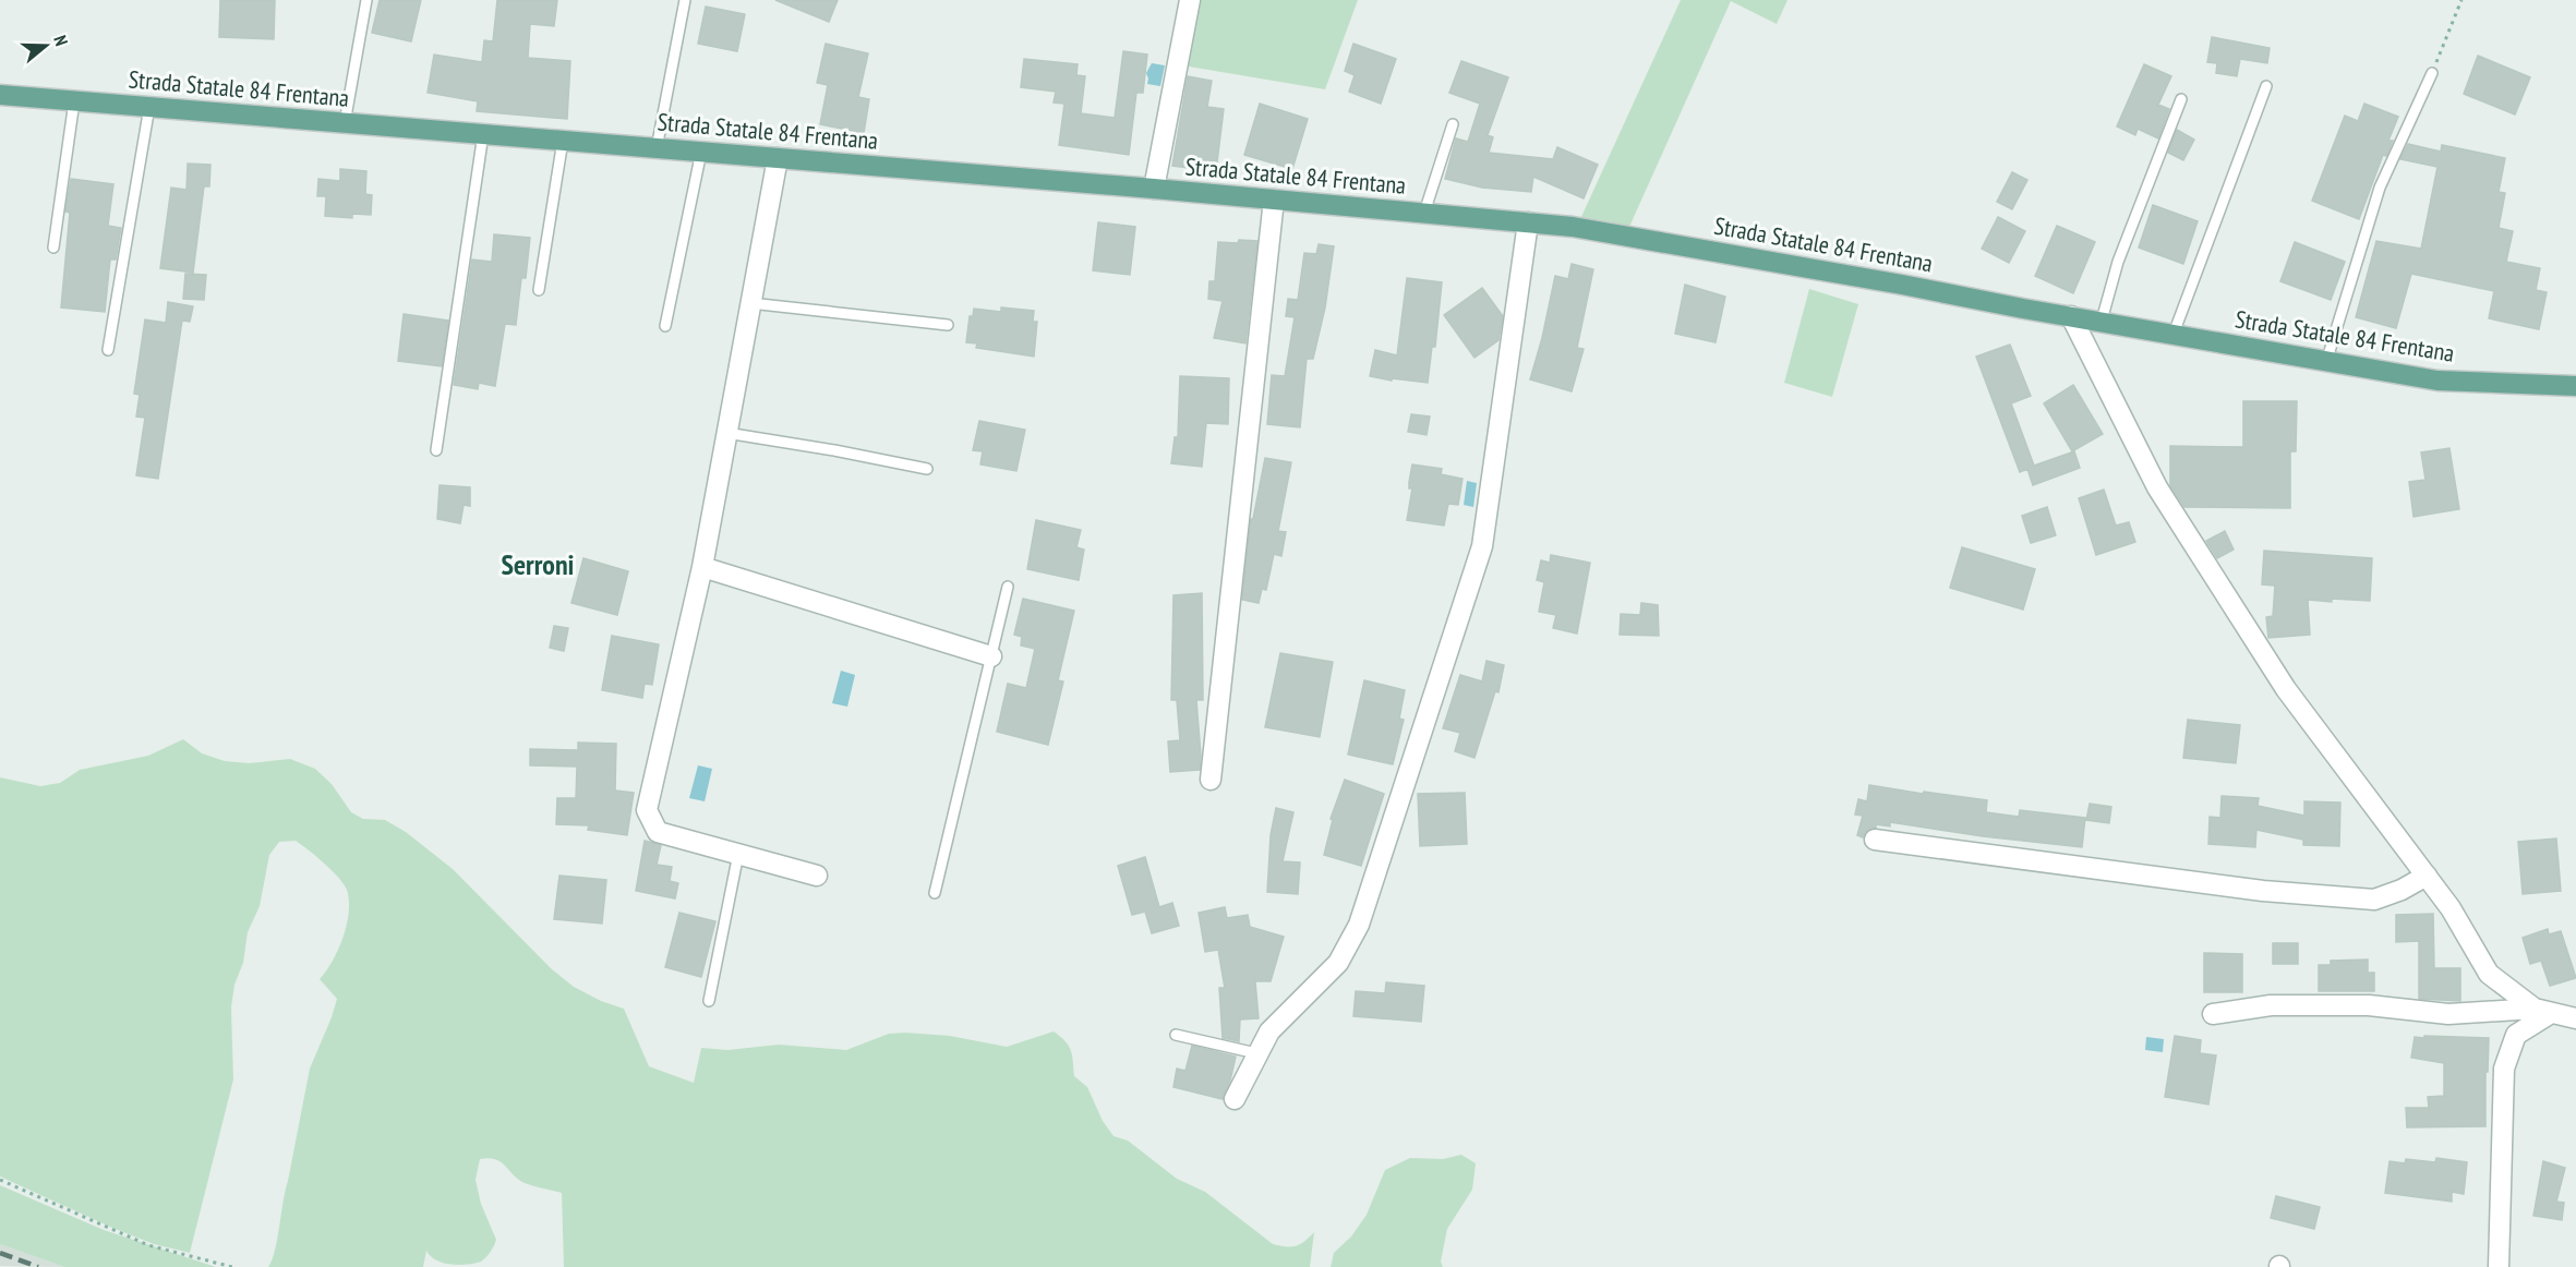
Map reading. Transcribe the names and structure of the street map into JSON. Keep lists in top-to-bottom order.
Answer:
{
  "streets": {
    "main road": ["Strada Statale 84 Frentana"]
  },
  "districts": ["Serroni"],
  "north": "right"
}
